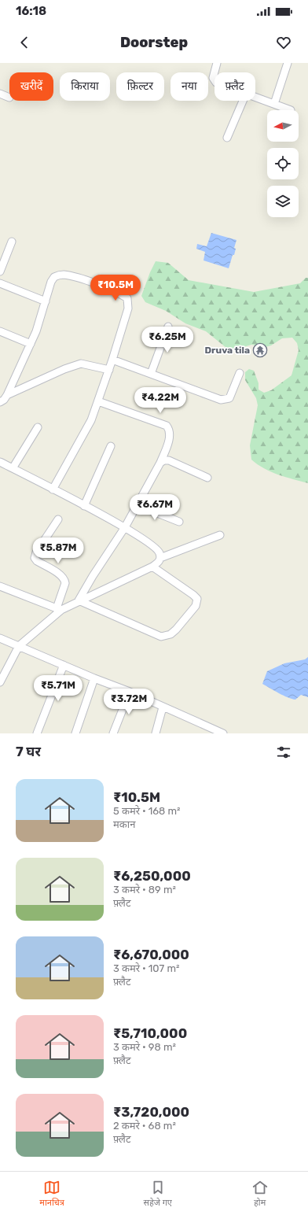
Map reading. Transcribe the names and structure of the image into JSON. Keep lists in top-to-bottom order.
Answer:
{
  "places": {
    "temple": ["Druva tila"]
  },
  "north": "left",
  "page": {
    "status": "16:18",
    "header": "Doorstep",
    "chip": [
      "खरीदें",
      "किराया",
      "फ़िल्टर",
      "नया",
      "फ़्लैट"
    ],
    "price": [
      "₹10.5M",
      "₹6.25M",
      "₹4.22M",
      "₹6.67M",
      "₹5.87M",
      "₹5.71M",
      "₹3.72M"
    ],
    "heading": "7 घर",
    "list": [
      {
        "name": "₹10.5M",
        "note": "5 कमरे · 168 m² · मकान"
      },
      {
        "name": "₹6,250,000",
        "note": "3 कमरे · 89 m² · फ़्लैट"
      },
      {
        "name": "₹6,670,000",
        "note": "3 कमरे · 107 m² · फ़्लैट"
      },
      {
        "name": "₹5,710,000",
        "note": "3 कमरे · 98 m² · फ़्लैट"
      },
      {
        "name": "₹3,720,000",
        "note": "2 कमरे · 68 m² · फ़्लैट"
      }
    ],
    "tabs": ["मानचित्र", "सहेजे गए", "होम"]
  }
}
